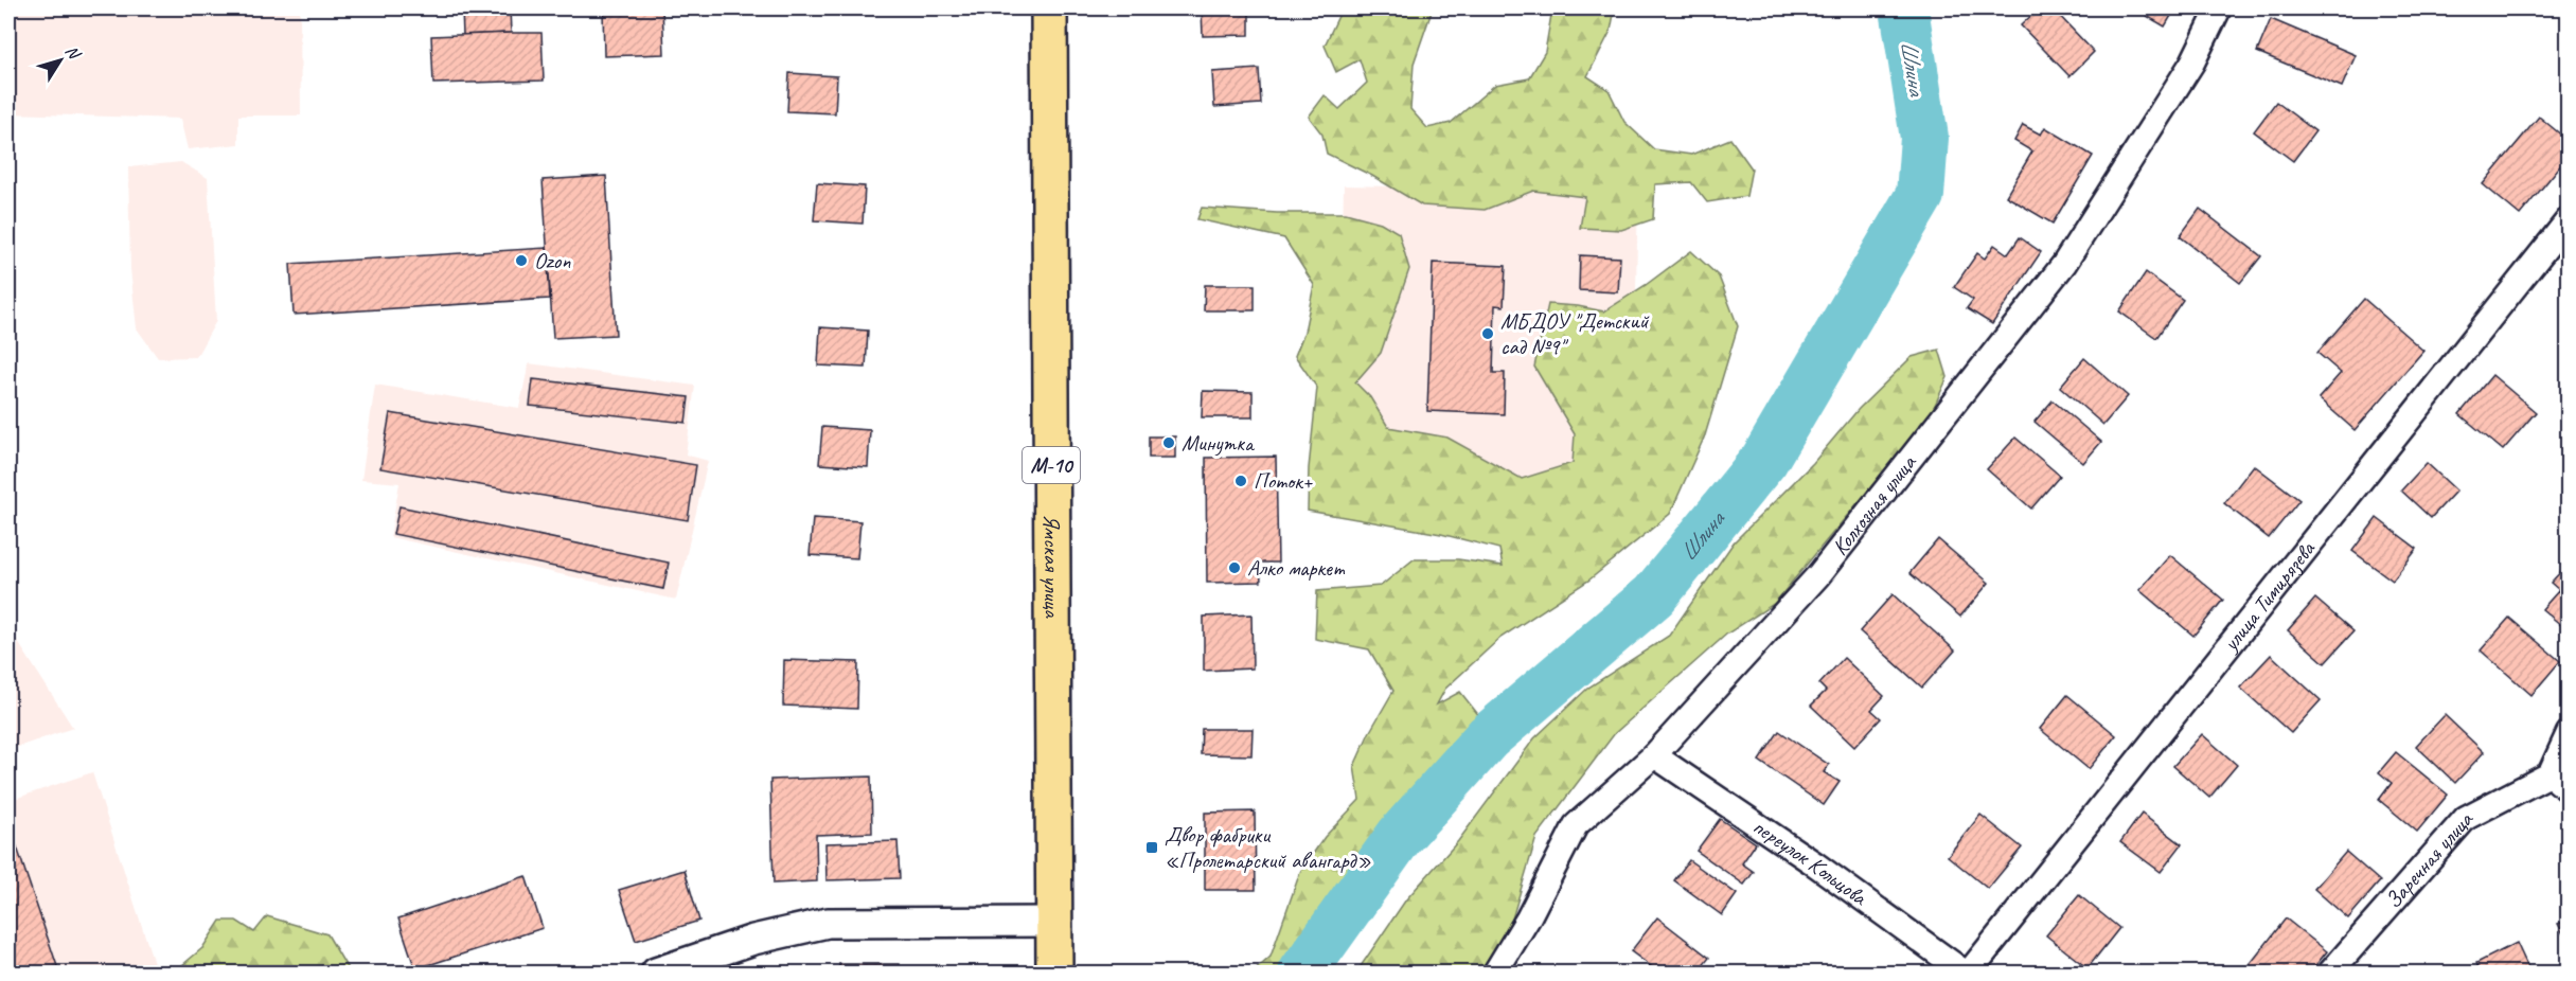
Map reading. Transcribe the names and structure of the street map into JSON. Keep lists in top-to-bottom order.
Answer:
{
  "streets": {
    "highway": ["М-10", "Ямская улица"],
    "street": [
      "Колхозная улица",
      "улица Тимирязева",
      "Заречная улица",
      "переулок Кольцова"
    ]
  },
  "crossings": [
    ["Колхозная улица", "переулок Кольцова"],
    ["улица Тимирязева", "переулок Кольцова"]
  ],
  "water": ["Шлина"],
  "places": {
    "other": [
      "Ozon",
      "МБДОУ \"Детский сад №9\"",
      "Минутка",
      "Поток+",
      "Алко маркет"
    ],
    "transit": ["Двор фабрики «Пролетарский авангард»"]
  },
  "north": "top right"
}
